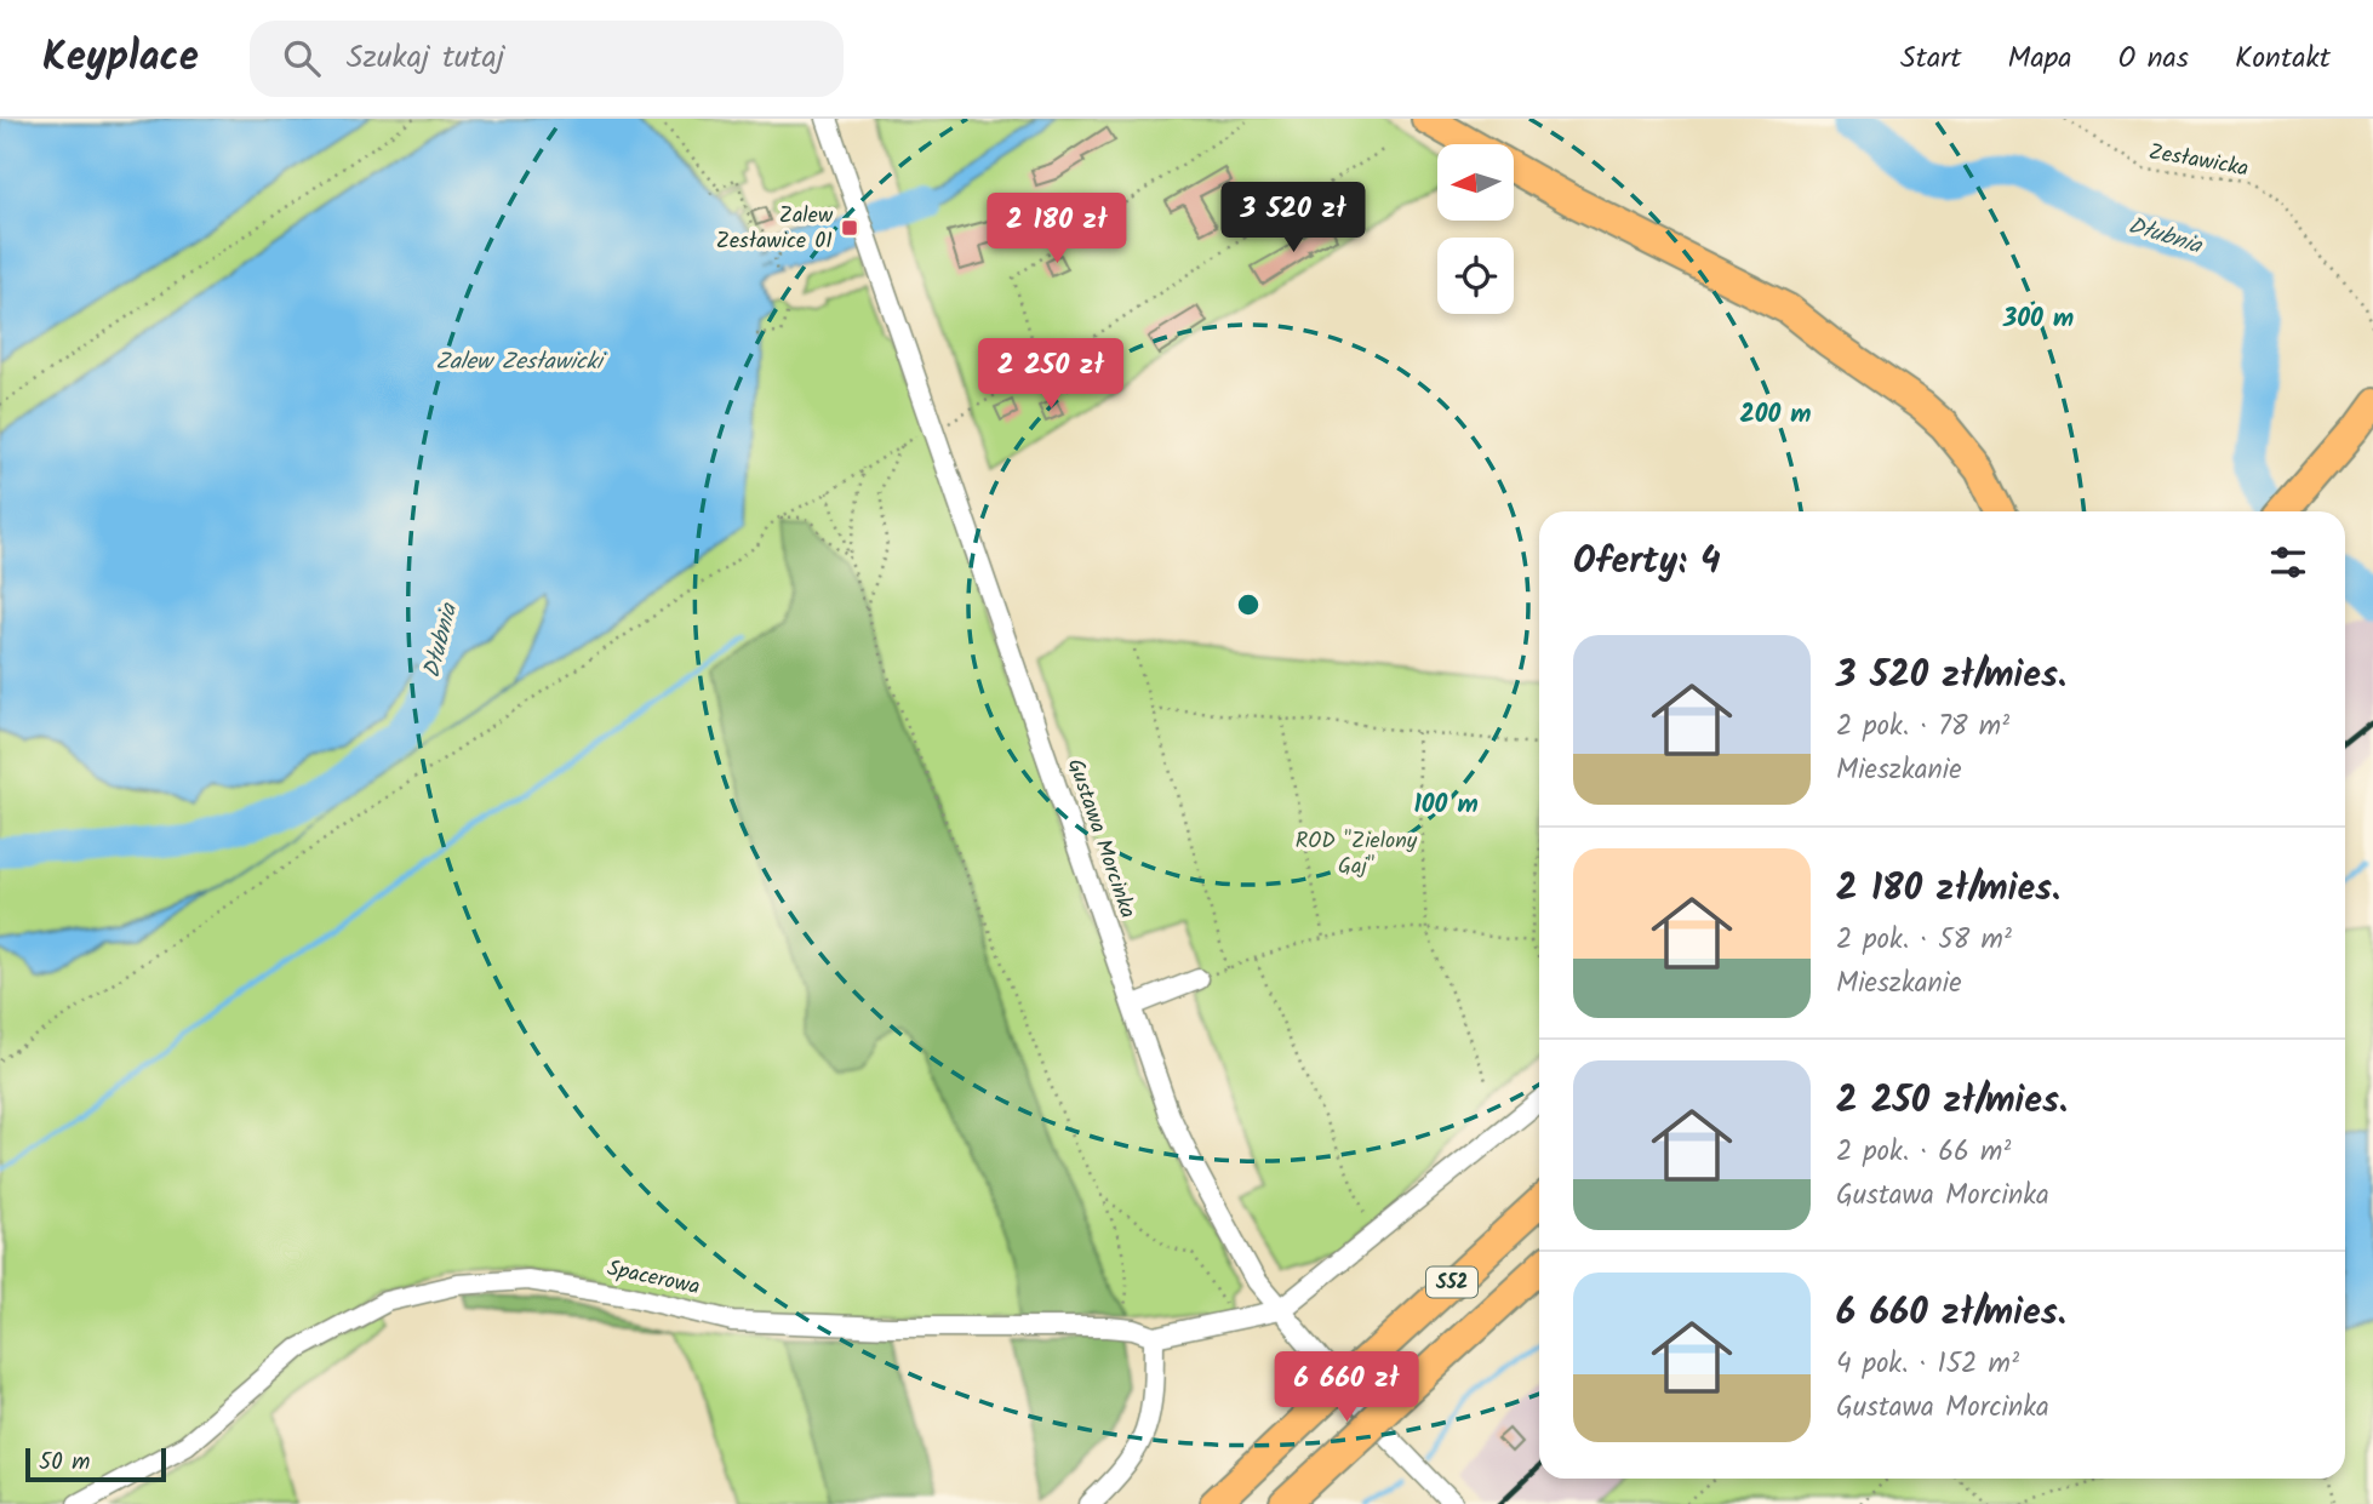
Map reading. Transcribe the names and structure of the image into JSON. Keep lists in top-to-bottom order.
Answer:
{
  "streets": {
    "highway": ["S52"],
    "street": ["Gustawa Morcinka", "Spacerowa"],
    "path": ["Zesławicka"]
  },
  "crossings": [
    ["Gustawa Morcinka", "Spacerowa"]
  ],
  "water": ["Dłubnia", "Zalew Zesławicki"],
  "parks": ["ROD \"Zielony Gaj\""],
  "places": {
    "transit": ["Zalew Zesławice 01"]
  },
  "scale_bar": "50 m",
  "north": "left",
  "page": {
    "header": "Keyplace",
    "search": "Szukaj tutaj",
    "nav": [
      "Start",
      "Mapa",
      "O nas",
      "Kontakt"
    ],
    "price": [
      "3 520 zł",
      "2 180 zł",
      "2 250 zł",
      "6 660 zł"
    ],
    "heading": "Oferty: 4",
    "list": [
      {
        "name": "3 520 zł/mies.",
        "note": "2 pok. · 78 m² · Mieszkanie"
      },
      {
        "name": "2 180 zł/mies.",
        "note": "2 pok. · 58 m² · Mieszkanie"
      },
      {
        "name": "2 250 zł/mies.",
        "note": "2 pok. · 66 m² · Gustawa Morcinka"
      },
      {
        "name": "6 660 zł/mies.",
        "note": "4 pok. · 152 m² · Gustawa Morcinka"
      }
    ],
    "scale": "50 m"
  },
  "rings": ["300 m", "200 m", "100 m"]
}
